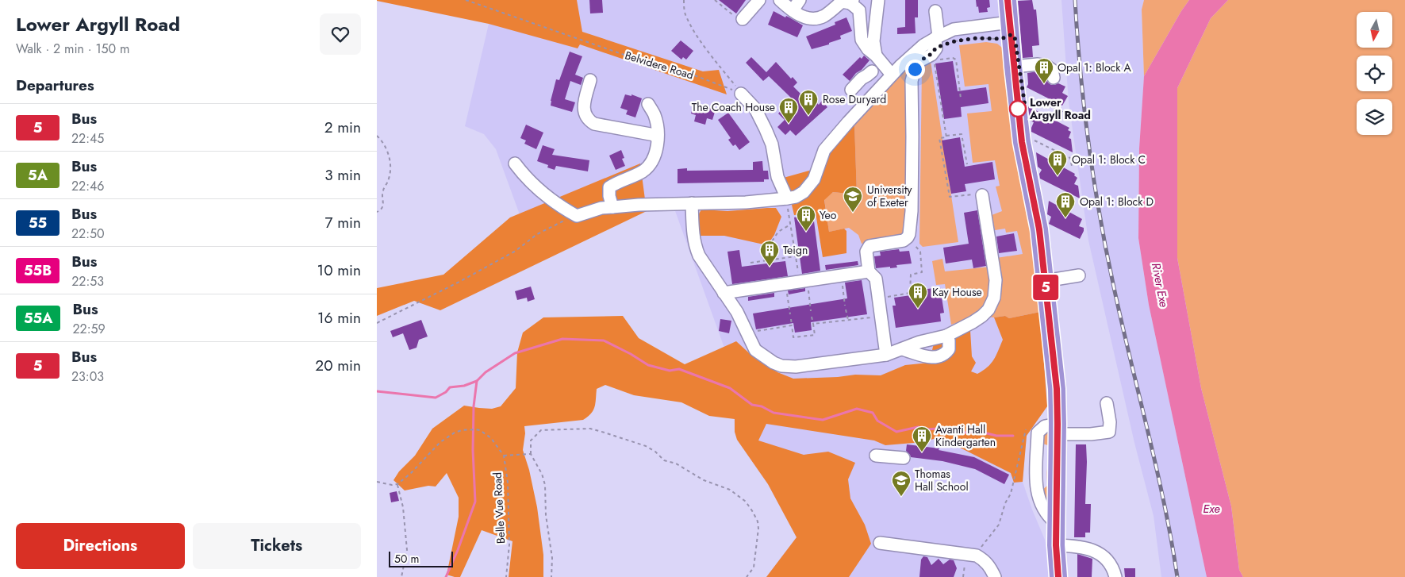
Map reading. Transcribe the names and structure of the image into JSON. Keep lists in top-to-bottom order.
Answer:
{
  "streets": {
    "path": ["Belvidere Road", "Belle Vue Road"]
  },
  "water": ["River Exe", "Exe"],
  "places": {
    "building": [
      "Opal 1: Block A",
      "Rose Duryard",
      "The Coach House",
      "Opal 1: Block C",
      "Opal 1: Block D",
      "Yeo",
      "Teign",
      "Kay House",
      "Avanti Hall Kindergarten"
    ],
    "other": ["Lower Argyll Road"],
    "school or university": ["University of Exeter", "Thomas Hall School"]
  },
  "lines": ["bus line 5"],
  "scale_bar": "50 m",
  "north": "bottom",
  "page": {
    "heading": [
      ["Lower Argyll Road", "Walk · 2 min · 150 m"],
      "Departures"
    ],
    "on_map": "5",
    "list": [
      {
        "mark": "5",
        "name": "Bus",
        "note": "22:45",
        "value": "2 min"
      },
      {
        "mark": "5A",
        "name": "Bus",
        "note": "22:46",
        "value": "3 min"
      },
      {
        "mark": "55",
        "name": "Bus",
        "note": "22:50",
        "value": "7 min"
      },
      {
        "mark": "55B",
        "name": "Bus",
        "note": "22:53",
        "value": "10 min"
      },
      {
        "mark": "55A",
        "name": "Bus",
        "note": "22:59",
        "value": "16 min"
      },
      {
        "mark": "5",
        "name": "Bus",
        "note": "23:03",
        "value": "20 min"
      }
    ],
    "buttons": ["Directions", "Tickets"],
    "scale": "50 m"
  }
}
